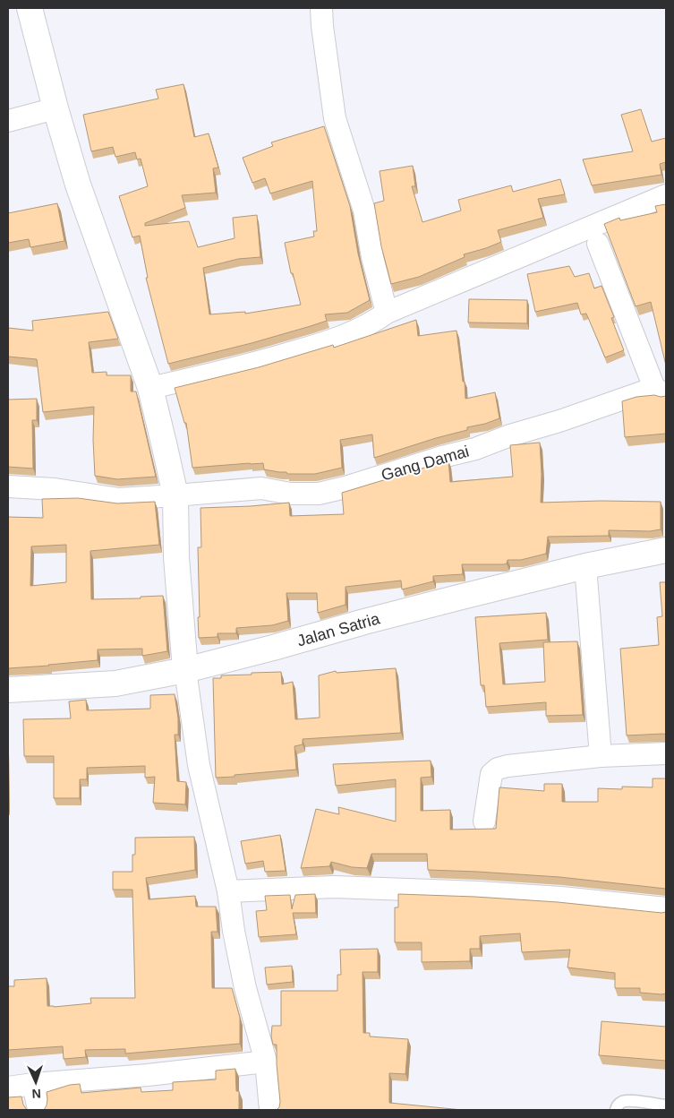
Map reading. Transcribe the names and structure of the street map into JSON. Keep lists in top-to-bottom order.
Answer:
{
  "streets": {
    "street": ["Gang Damai", "Jalan Satria"]
  },
  "north": "bottom"
}
